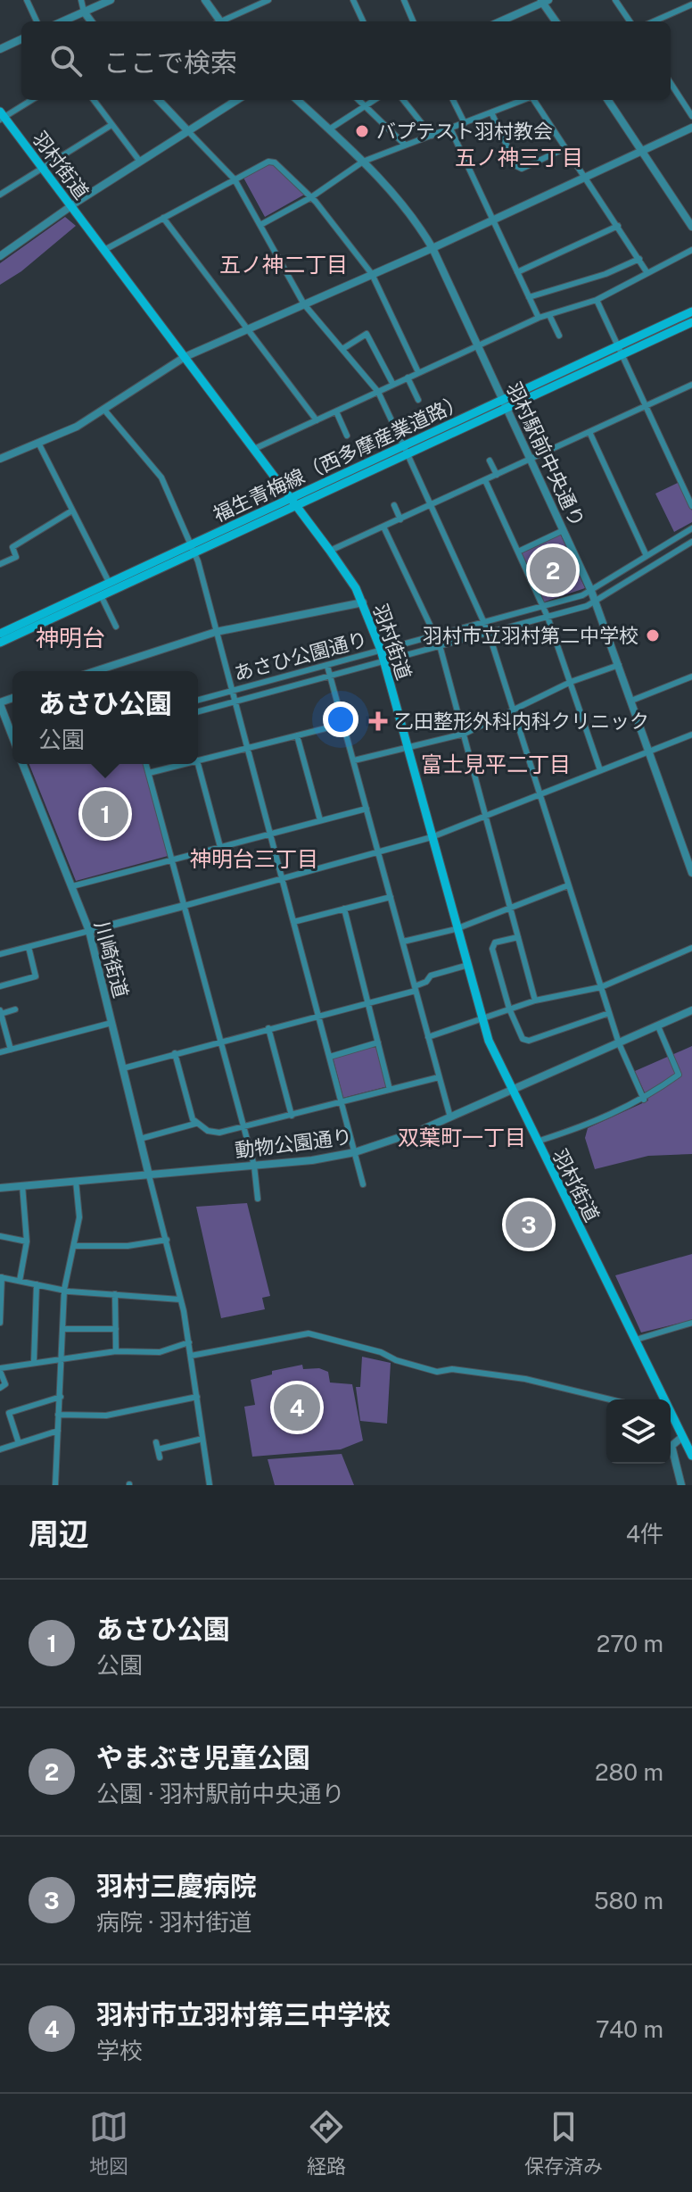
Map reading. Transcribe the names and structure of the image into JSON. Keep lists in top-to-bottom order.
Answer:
{
  "streets": {
    "main road": ["羽村街道", "福生青梅線（西多摩産業道路）"],
    "street": [
      "羽村駅前中央通り",
      "あさひ公園通り",
      "川崎街道",
      "動物公園通り"
    ]
  },
  "crossings": [
    ["羽村街道", "福生青梅線（西多摩産業道路）"],
    ["羽村街道", "あさひ公園通り"],
    ["羽村街道", "動物公園通り"],
    ["羽村駅前中央通り", "福生青梅線（西多摩産業道路）"],
    ["羽村駅前中央通り", "あさひ公園通り"],
    ["川崎街道", "動物公園通り"]
  ],
  "districts": [
    "五ノ神三丁目",
    "五ノ神二丁目",
    "神明台",
    "富士見平二丁目",
    "神明台三丁目",
    "双葉町一丁目"
  ],
  "places": {
    "other": ["バプテスト羽村教会", "羽村市立羽村第二中学校"],
    "health": ["乙田整形外科内科クリニック"]
  },
  "page": {
    "search": "ここで検索",
    "pins": [
      "2",
      "1",
      "3",
      "4"
    ],
    "popup": ["あさひ公園", "公園"],
    "heading": ["周辺", "4件"],
    "list": [
      {
        "mark": "1",
        "name": "あさひ公園",
        "note": "公園",
        "value": "270 m"
      },
      {
        "mark": "2",
        "name": "やまぶき児童公園",
        "note": "公園 · 羽村駅前中央通り",
        "value": "280 m"
      },
      {
        "mark": "3",
        "name": "羽村三慶病院",
        "note": "病院 · 羽村街道",
        "value": "580 m"
      },
      {
        "mark": "4",
        "name": "羽村市立羽村第三中学校",
        "note": "学校",
        "value": "740 m"
      }
    ],
    "nav": ["地図", "経路", "保存済み"]
  }
}
